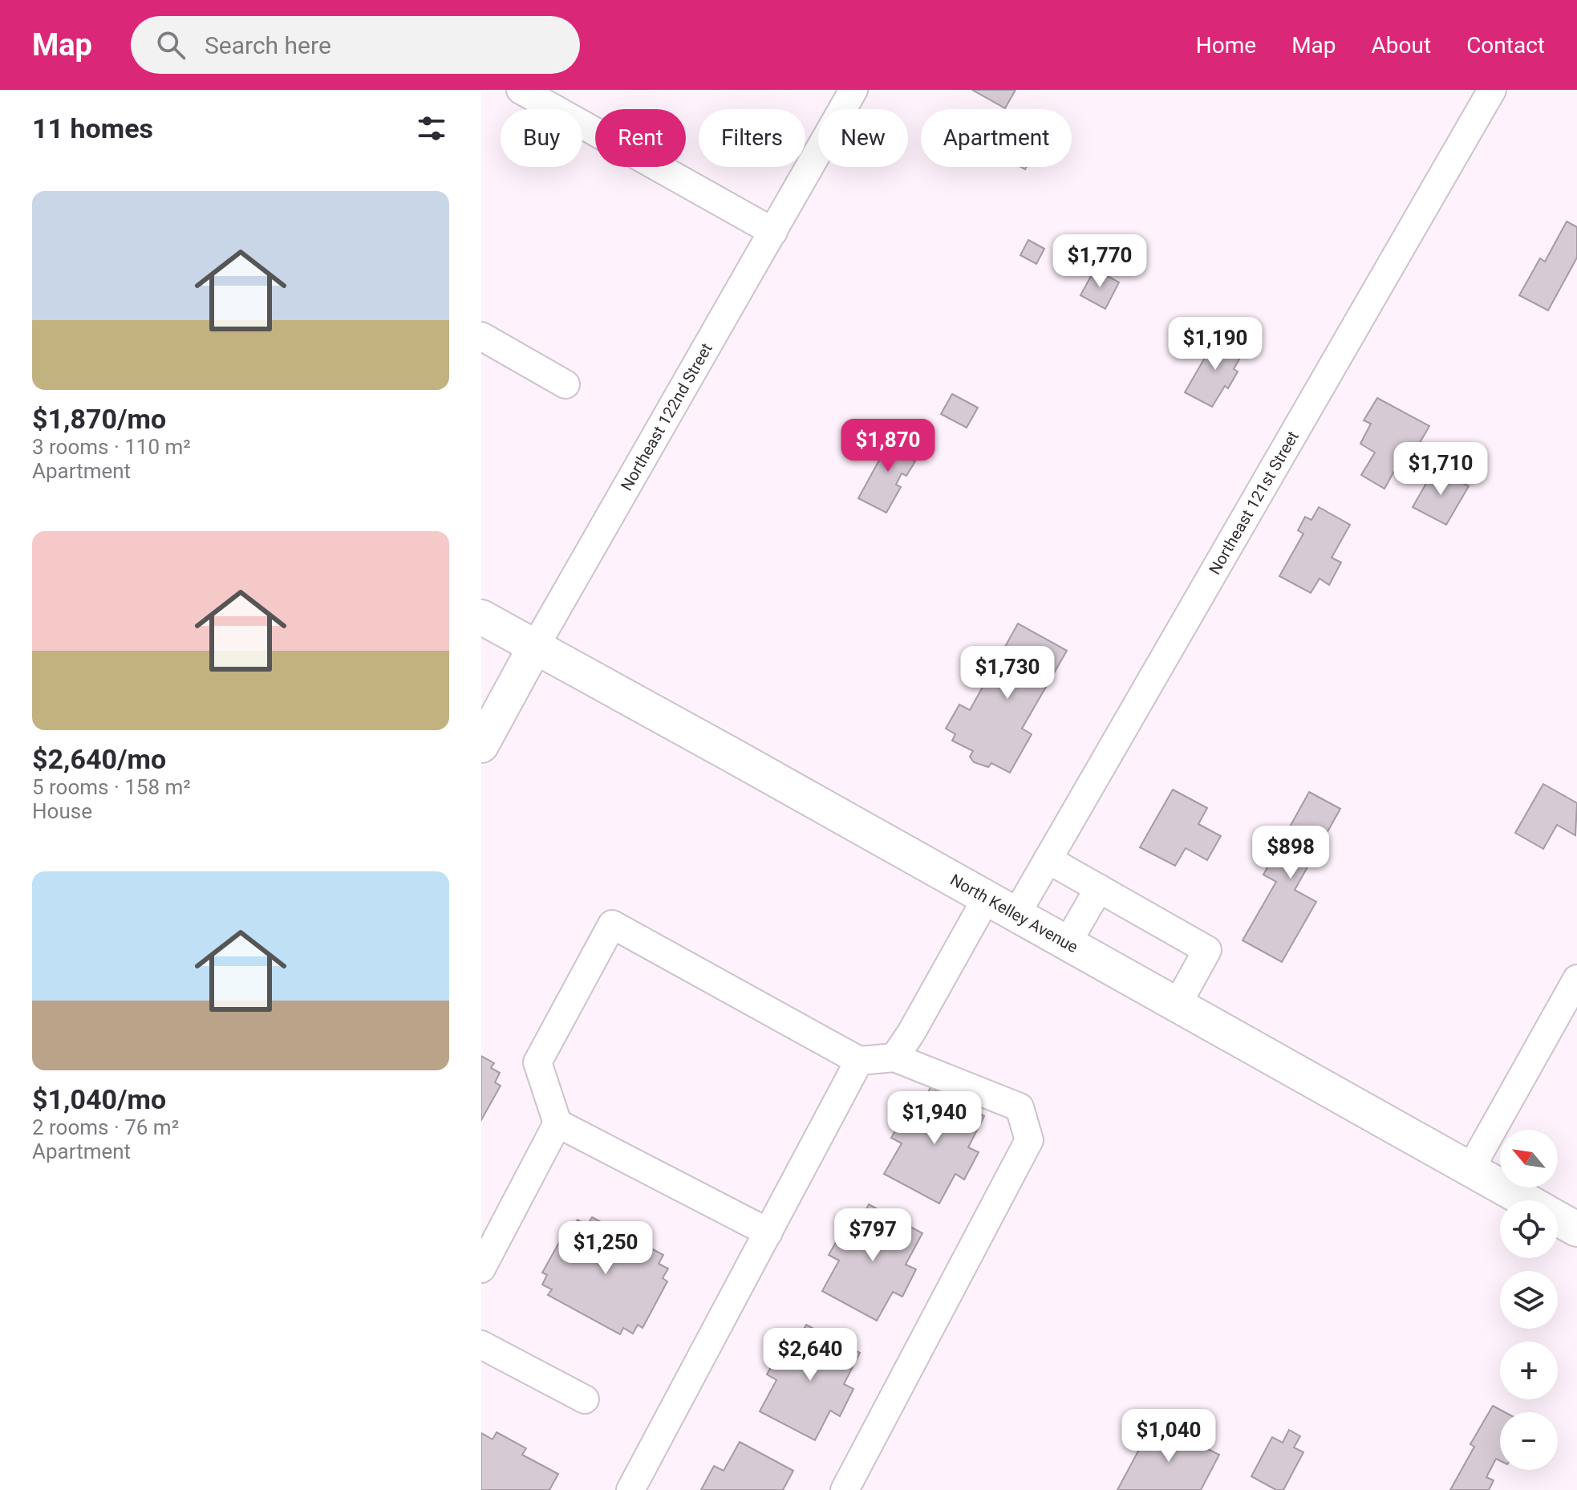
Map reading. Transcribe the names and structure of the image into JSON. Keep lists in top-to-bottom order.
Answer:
{
  "streets": {
    "main road": ["Northeast 122nd Street", "North Kelley Avenue"],
    "street": ["Northeast 121st Street"]
  },
  "crossings": [
    ["Northeast 122nd Street", "North Kelley Avenue"],
    ["Northeast 121st Street", "North Kelley Avenue"]
  ],
  "north": "top left",
  "page": {
    "header": "Map",
    "search": "Search here",
    "nav": [
      "Home",
      "Map",
      "About",
      "Contact"
    ],
    "heading": "11 homes",
    "chip": [
      "Buy",
      "Rent",
      "Filters",
      "New",
      "Apartment"
    ],
    "list": [
      {
        "name": "$1,870/mo",
        "note": "3 rooms · 110 m² · Apartment"
      },
      {
        "name": "$2,640/mo",
        "note": "5 rooms · 158 m² · House"
      },
      {
        "name": "$1,040/mo",
        "note": "2 rooms · 76 m² · Apartment"
      }
    ],
    "price": [
      "$1,770",
      "$1,190",
      "$1,870",
      "$1,710",
      "$1,730",
      "$898",
      "$1,940",
      "$797",
      "$1,250",
      "$2,640",
      "$1,040"
    ],
    "map_buttons": ["+", "−"]
  }
}
